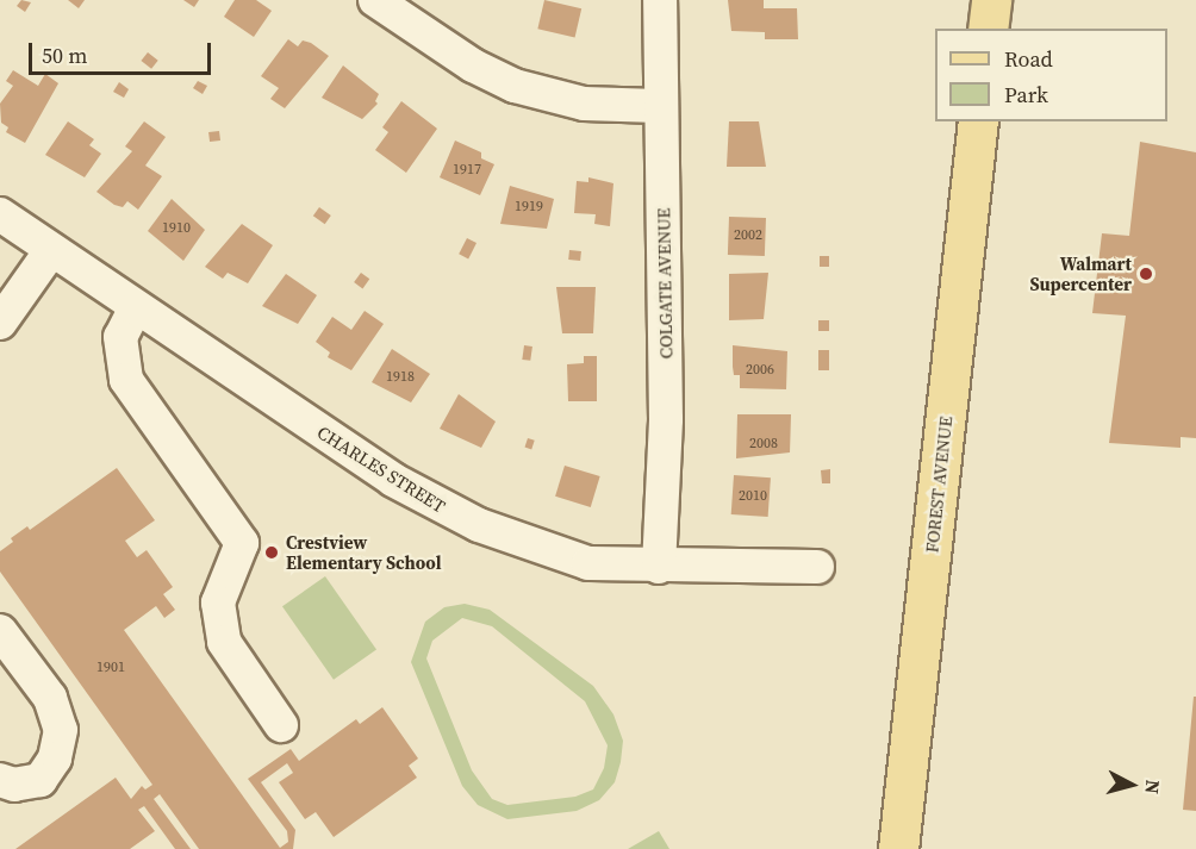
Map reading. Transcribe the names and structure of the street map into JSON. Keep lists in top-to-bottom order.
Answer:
{
  "streets": {
    "main road": ["FOREST AVENUE"],
    "street": ["COLGATE AVENUE", "CHARLES STREET"]
  },
  "crossings": [
    ["COLGATE AVENUE", "CHARLES STREET"]
  ],
  "places": ["Walmart Supercenter", "Crestview Elementary School"],
  "house_numbers": [
    "1917",
    "1919",
    "1910",
    "2002",
    "2006",
    "1918",
    "2008",
    "2010",
    "1901"
  ],
  "legend": ["Road", "Park"],
  "scale_bar": "50 m",
  "north": "right"
}
